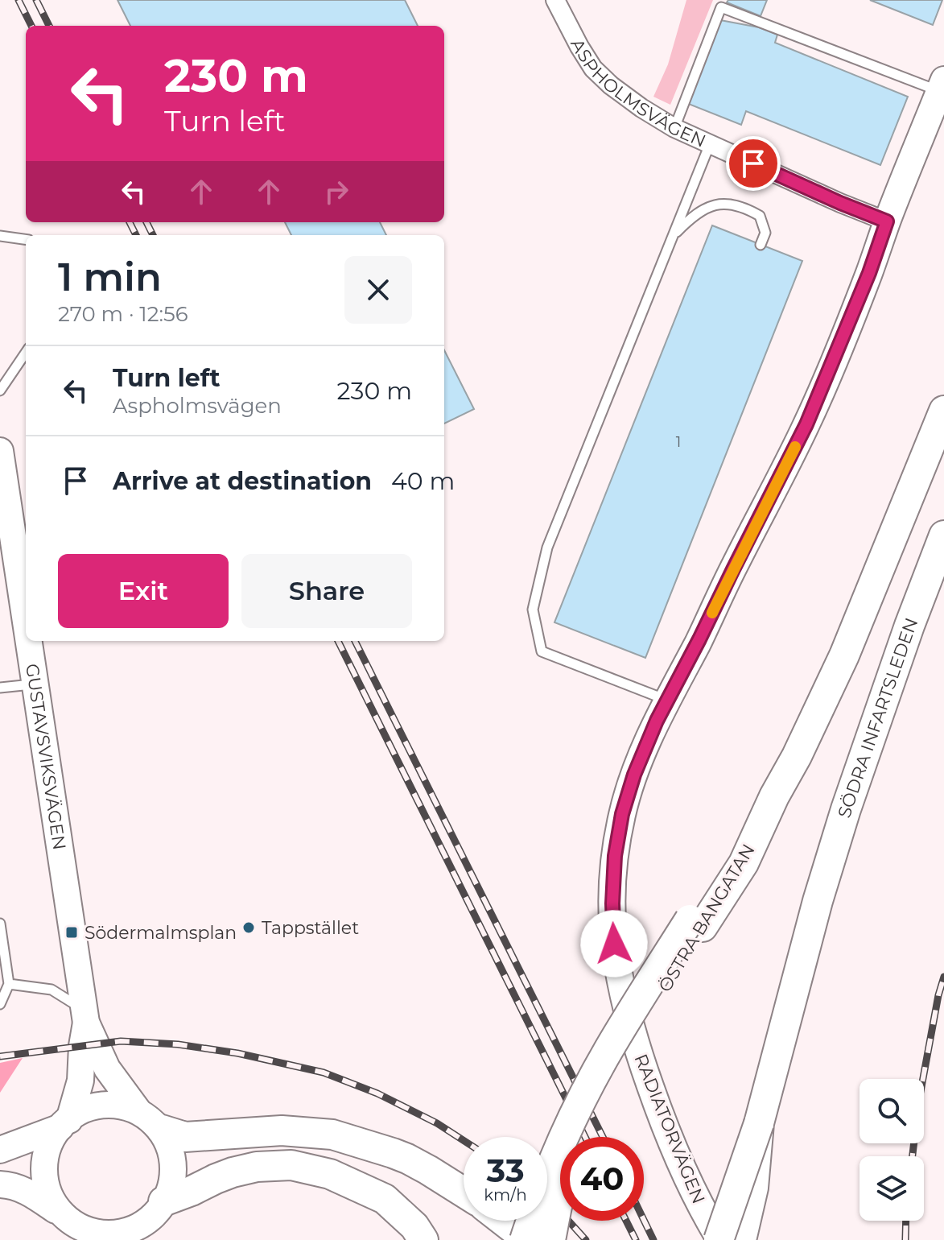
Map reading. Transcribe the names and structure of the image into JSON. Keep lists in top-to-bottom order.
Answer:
{
  "streets": {
    "main road": ["SÖDRA INFARTSLEDEN", "ÖSTRA BANGATAN"],
    "street": ["ASPHOLMSVÄGEN", "GUSTAVSVIKSVÄGEN", "RADIATORVÄGEN"]
  },
  "crossings": [
    ["ASPHOLMSVÄGEN", "RADIATORVÄGEN"]
  ],
  "places": {
    "other": ["Tappstället"],
    "transit": ["Södermalmsplan"]
  },
  "house_numbers": ["1"],
  "page": {
    "turn": ["230 m", "Turn left"],
    "heading": ["1 min", "270 m · 12:56"],
    "list": [
      {
        "name": "Turn left",
        "note": "Aspholmsvägen",
        "value": "230 m"
      },
      {
        "name": "Arrive at destination",
        "value": "40 m"
      }
    ],
    "buttons": ["Exit", "Share"],
    "speed": "33 km/h",
    "limit": "40"
  }
}
